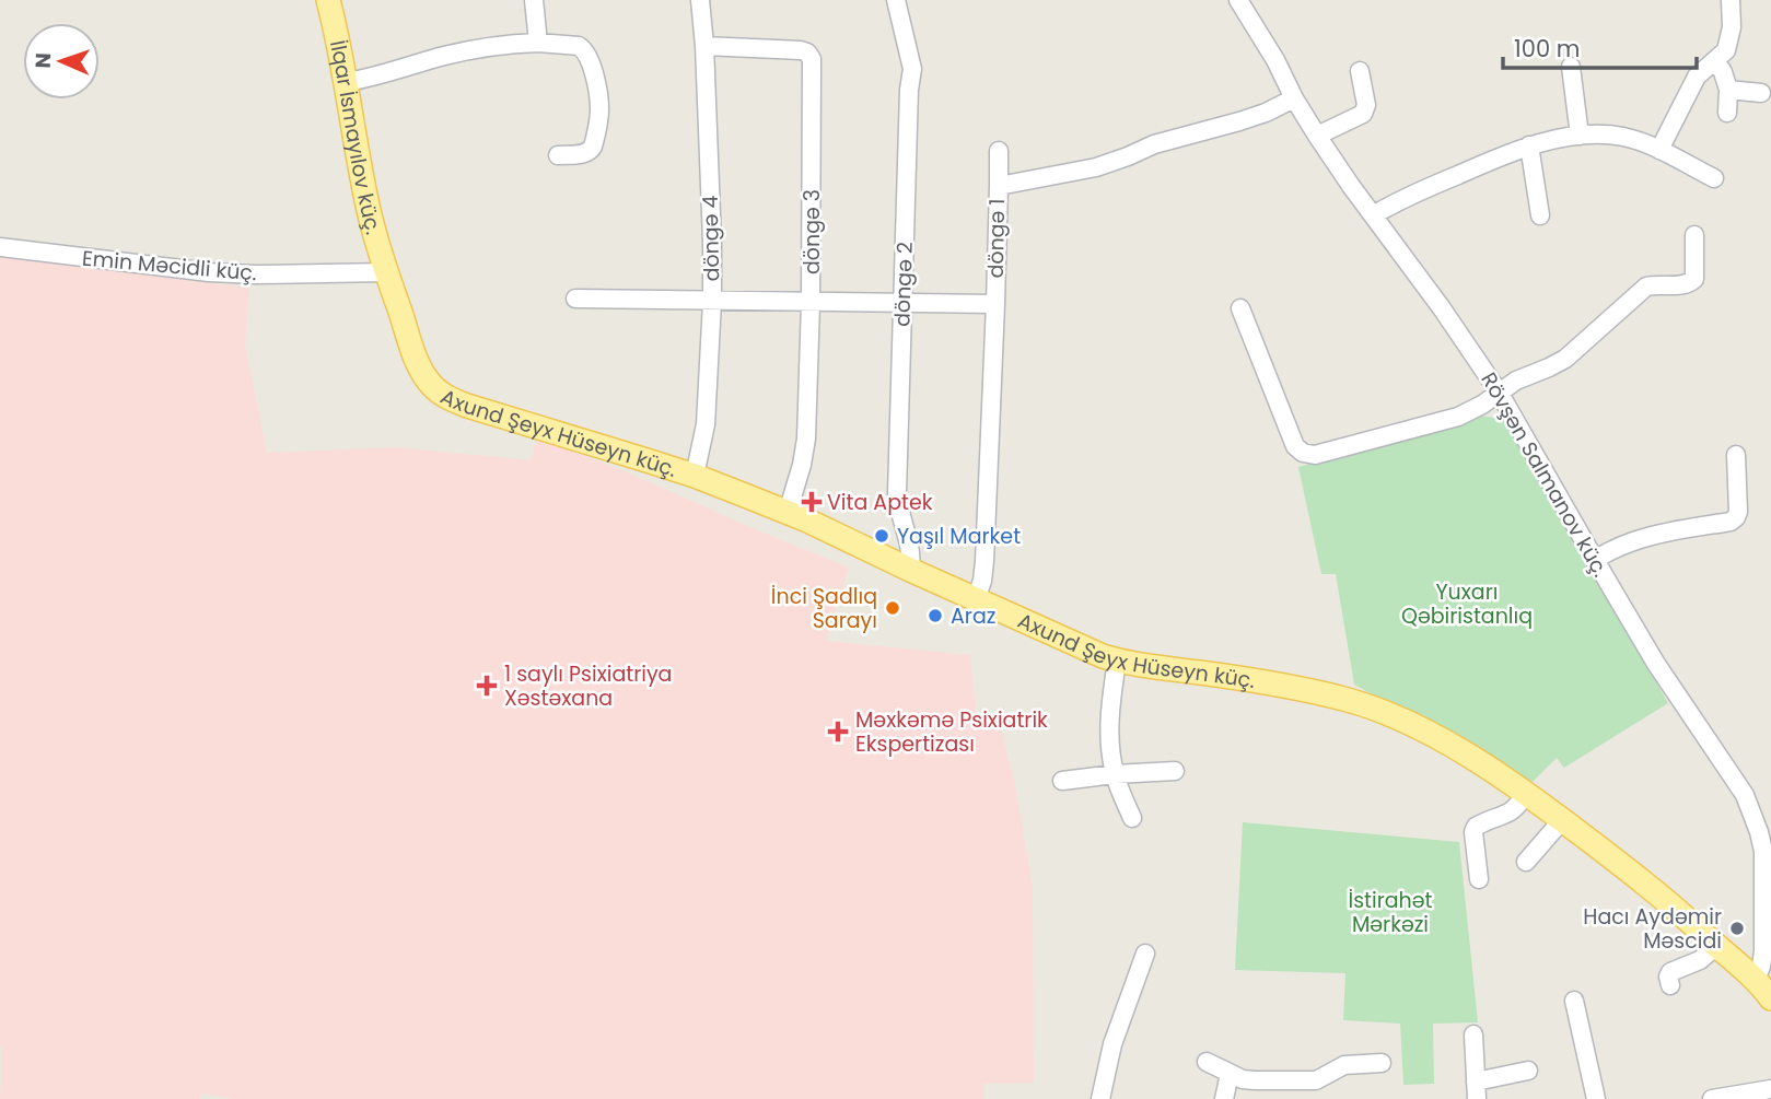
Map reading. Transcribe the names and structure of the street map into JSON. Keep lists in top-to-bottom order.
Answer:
{
  "streets": {
    "main road": ["İlqar İsmayılov küç.", "Axund Şeyx Hüseyn küç."],
    "street": [
      "döngə 3",
      "döngə 4",
      "döngə 1",
      "Emin Məcidli küç.",
      "döngə 2",
      "Rövşən Salmanov küç."
    ]
  },
  "crossings": [
    ["İlqar İsmayılov küç.", "Emin Məcidli küç."],
    ["İlqar İsmayılov küç.", "Axund Şeyx Hüseyn küç."],
    ["döngə 3", "döngə 4"],
    ["döngə 3", "Axund Şeyx Hüseyn küç."],
    ["döngə 4", "Axund Şeyx Hüseyn küç."],
    ["döngə 1", "Axund Şeyx Hüseyn küç."],
    ["döngə 1", "Rövşən Salmanov küç."],
    ["Emin Məcidli küç.", "Axund Şeyx Hüseyn küç."],
    ["döngə 2", "Axund Şeyx Hüseyn küç."],
    ["Axund Şeyx Hüseyn küç.", "Rövşən Salmanov küç."]
  ],
  "parks": ["Yuxarı Qəbiristanlıq", "İstirahət Mərkəzi"],
  "places": {
    "health": ["Vita Aptek", "1 saylı Psixiatriya Xəstəxana", "Məxkəmə Psixiatrik Ekspertizası"],
    "other": [
      "Yaşıl Market",
      "İnci Şadlıq Sarayı",
      "Araz",
      "Hacı Aydəmir Məscidi"
    ]
  },
  "scale_bar": "100 m",
  "north": "left"
}
